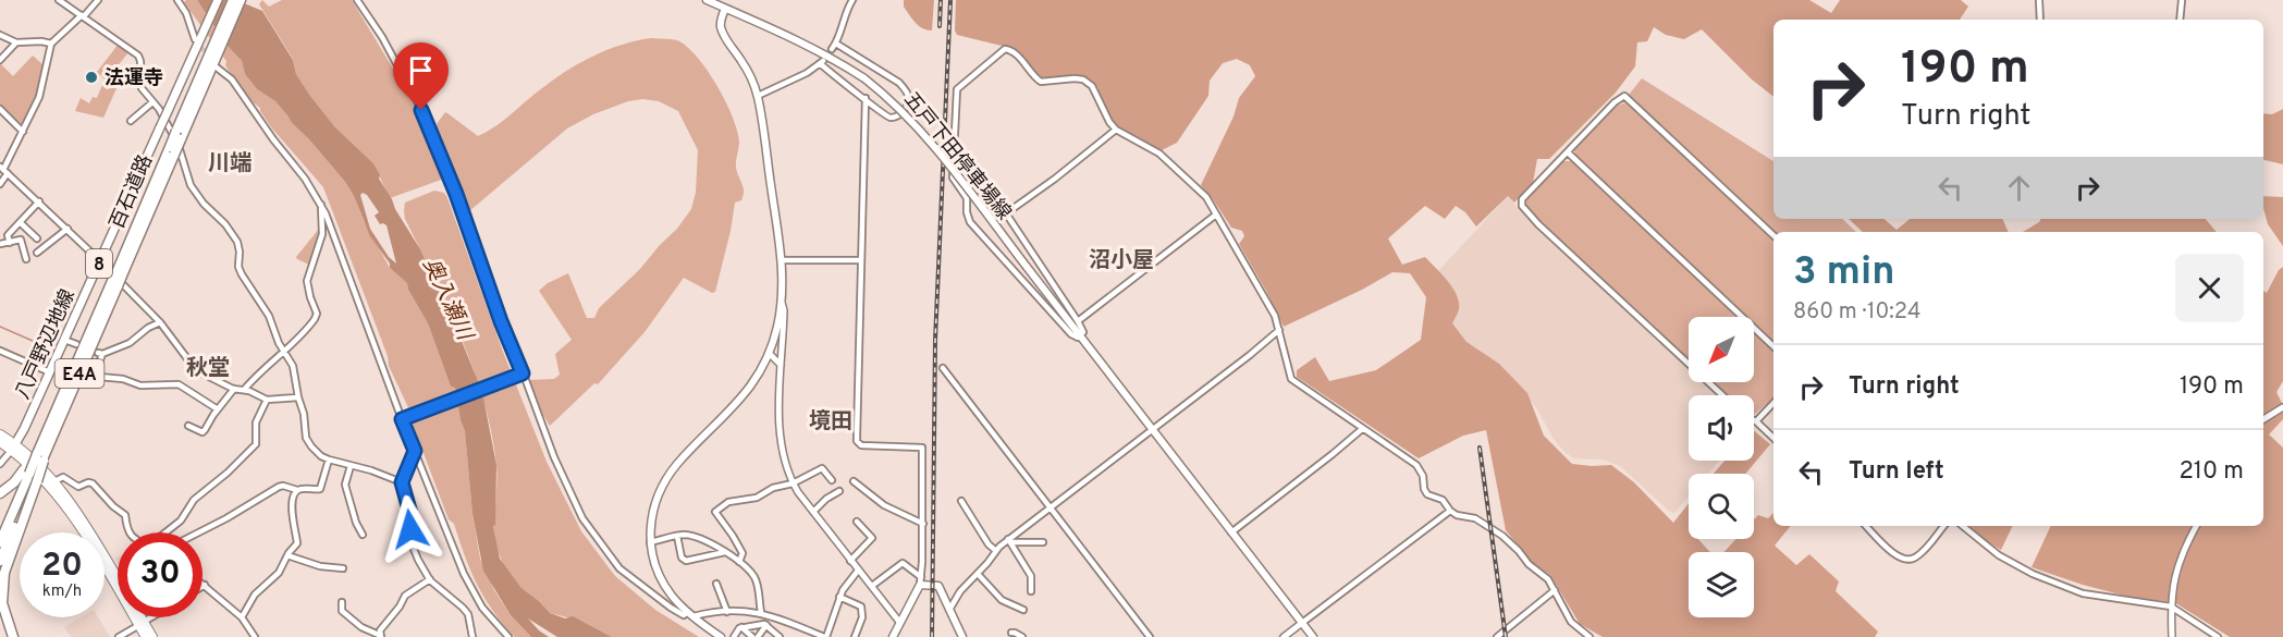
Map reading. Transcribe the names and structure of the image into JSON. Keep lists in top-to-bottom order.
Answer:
{
  "streets": {
    "highway": ["百石道路", "E4A"],
    "main road": ["五戸下田停車場線", "8", "八戸野辺地線"]
  },
  "crossings": [
    ["百石道路", "E4A"]
  ],
  "districts": [
    "川端",
    "沼小屋",
    "秋堂",
    "境田"
  ],
  "water": ["奥入瀬川"],
  "places": ["法運寺"],
  "north": "bottom left",
  "page": {
    "turn": ["190 m", "Turn right"],
    "heading": ["3 min", "860 m · 10:24"],
    "list": [
      {
        "name": "Turn right",
        "value": "190 m"
      },
      {
        "name": "Turn left",
        "value": "210 m"
      }
    ],
    "speed": "20 km/h",
    "limit": "30"
  }
}
